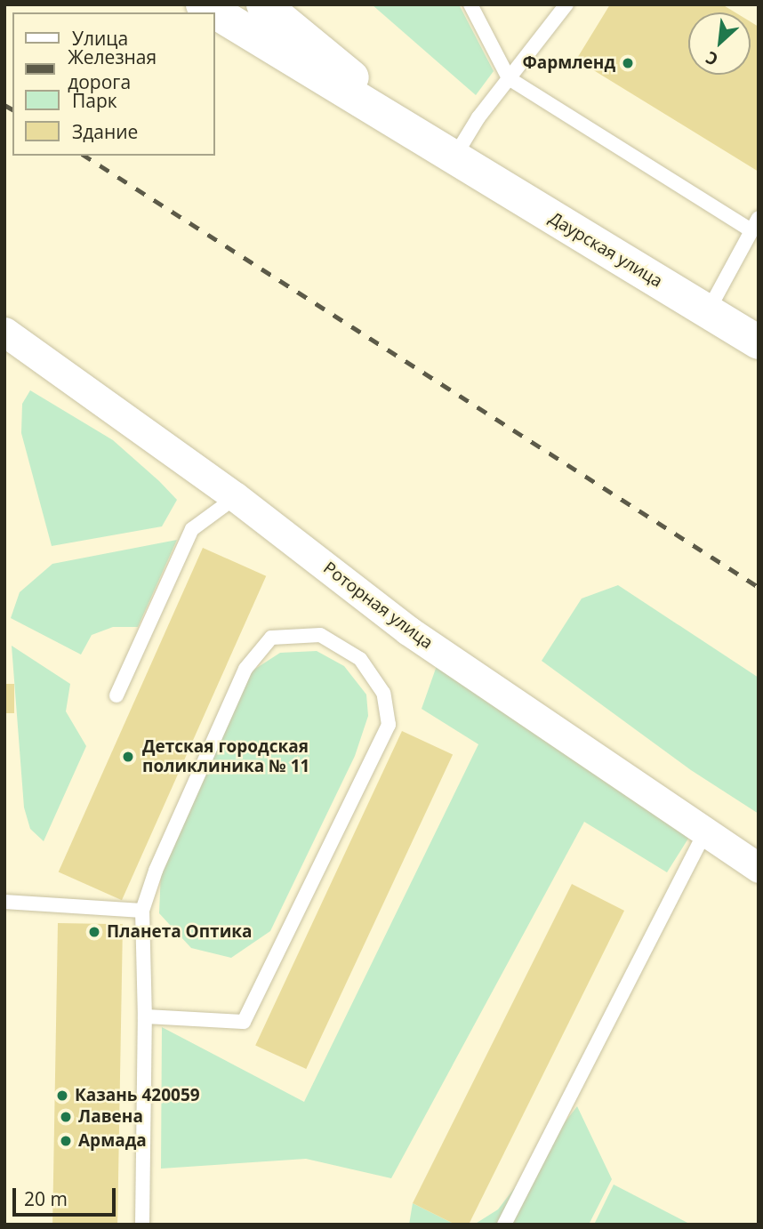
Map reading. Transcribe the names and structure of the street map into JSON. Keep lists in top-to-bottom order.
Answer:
{
  "streets": {
    "street": ["Даурская улица", "Роторная улица"]
  },
  "places": [
    "Фармленд",
    "Детская городская поликлиника № 11",
    "Планета Оптика",
    "Казань 420059",
    "Лавена",
    "Армада"
  ],
  "legend": [
    "Улица",
    "Железная дорога",
    "Парк",
    "Здание"
  ],
  "scale_bar": "20 m",
  "north": "bottom left"
}
